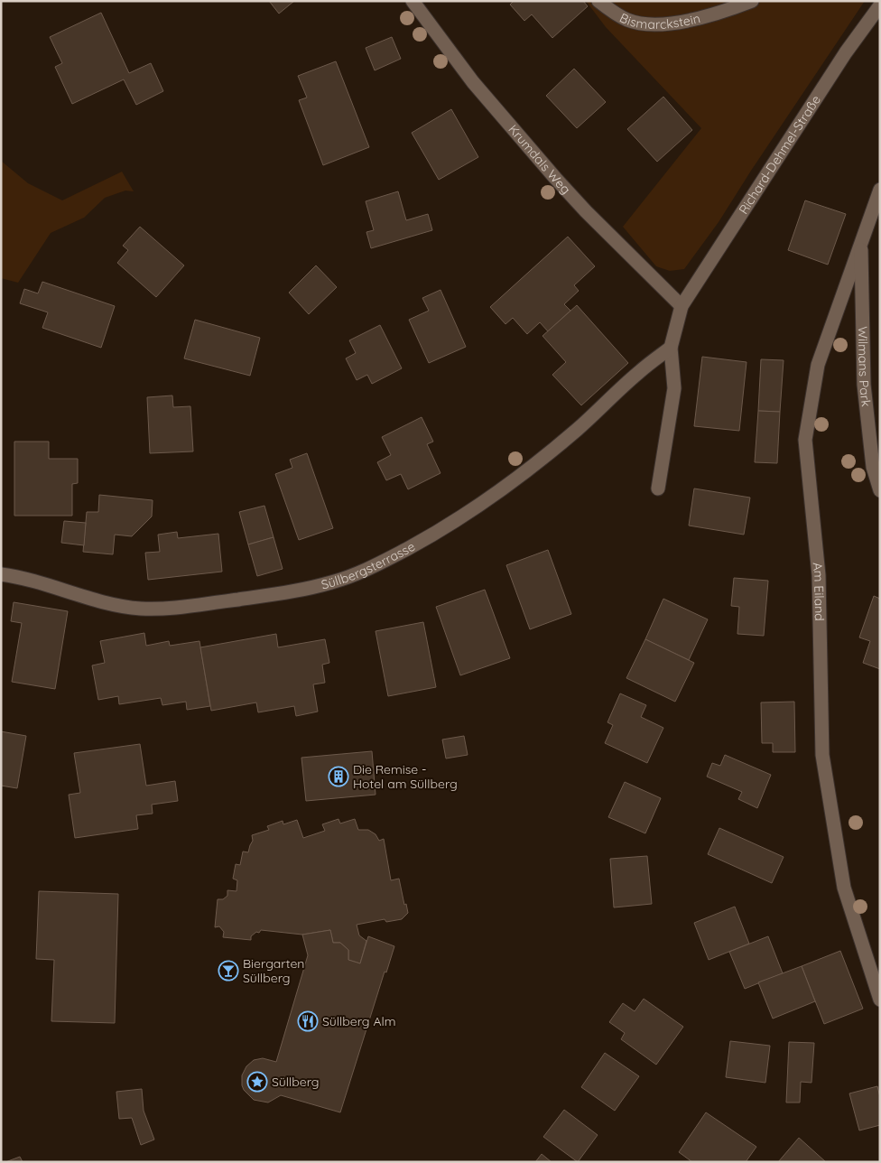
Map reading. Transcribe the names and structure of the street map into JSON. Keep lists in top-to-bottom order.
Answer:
{
  "streets": {
    "street": [
      "Bismarckstein",
      "Richard-Dehmel-Straße",
      "Krumdals Weg",
      "Wilmans Park",
      "Süllbergsterrasse",
      "Am Eiland"
    ]
  },
  "crossings": [
    ["Richard-Dehmel-Straße", "Krumdals Weg"],
    ["Wilmans Park", "Am Eiland"]
  ],
  "places": {
    "building": ["Die Remise - Hotel am Süllberg"],
    "bar": ["Biergarten Süllberg"],
    "restaurant": ["Süllberg Alm"],
    "place": ["Süllberg"]
  }
}
